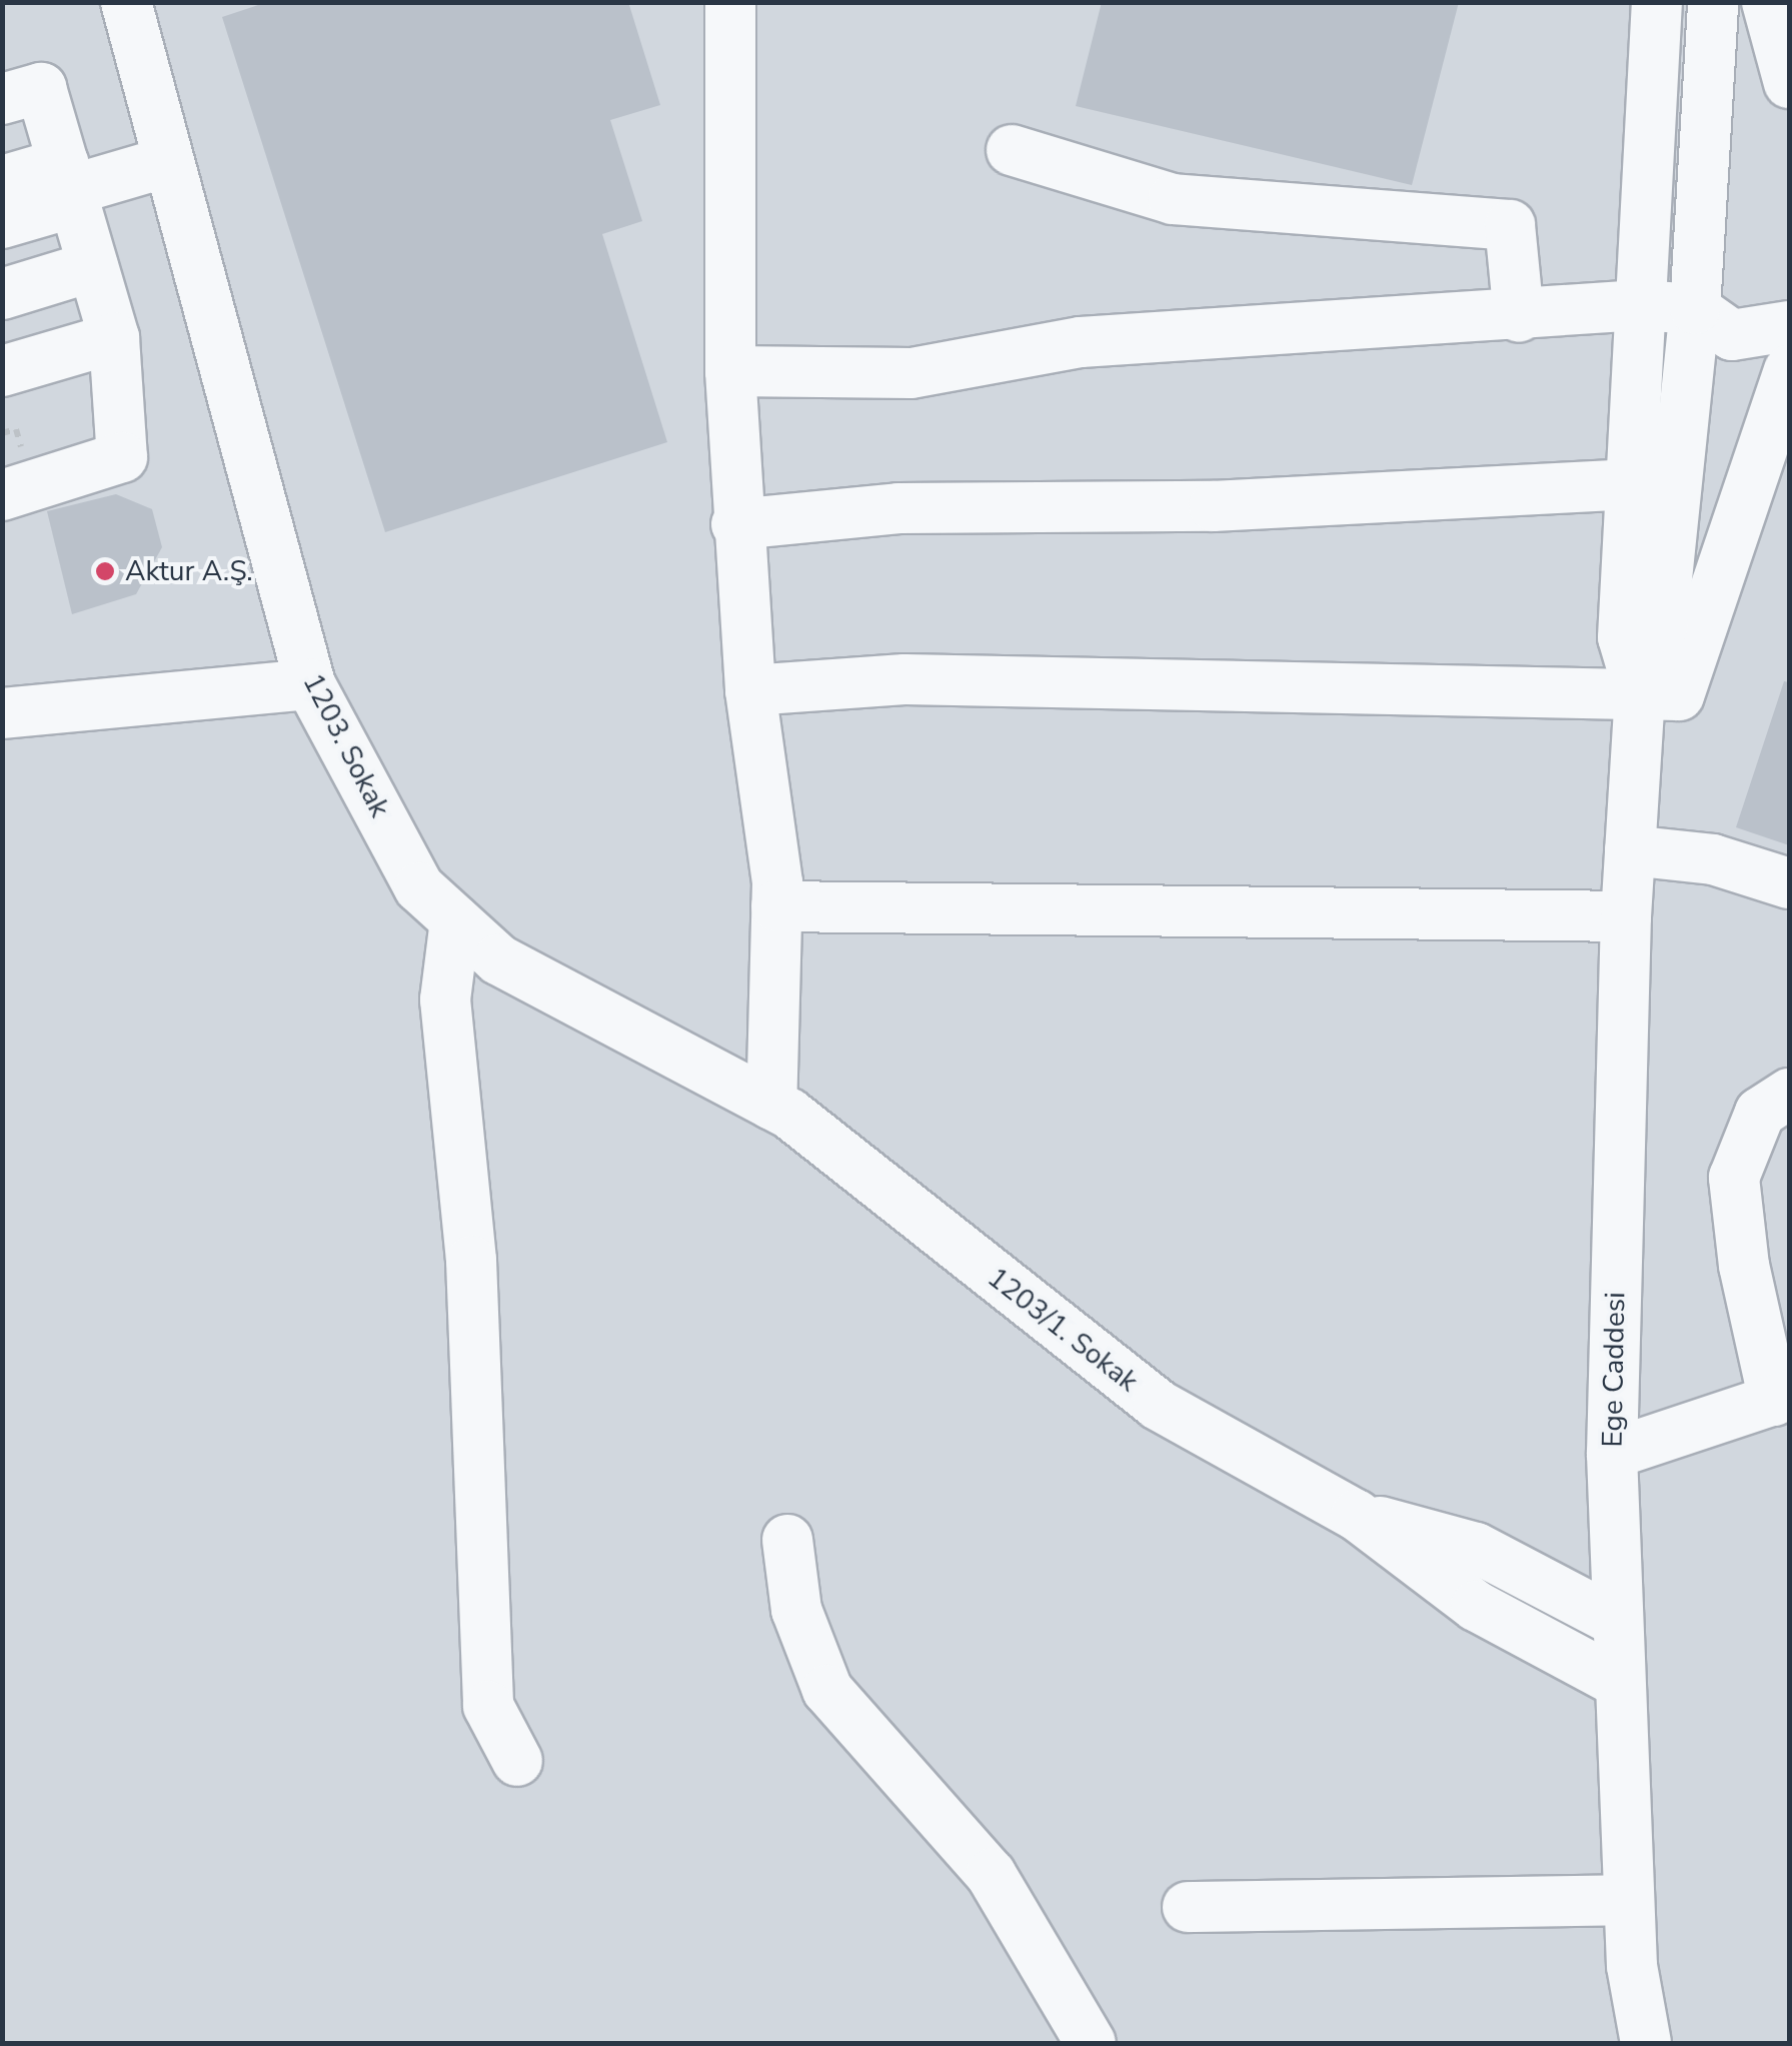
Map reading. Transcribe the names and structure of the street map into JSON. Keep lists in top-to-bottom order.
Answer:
{
  "streets": {
    "street": ["1203. Sokak", "1203/1. Sokak", "Ege Caddesi"]
  },
  "crossings": [
    ["1203. Sokak", "1203/1. Sokak"],
    ["1203/1. Sokak", "Ege Caddesi"]
  ],
  "places": ["Aktur A.Ş."]
}
